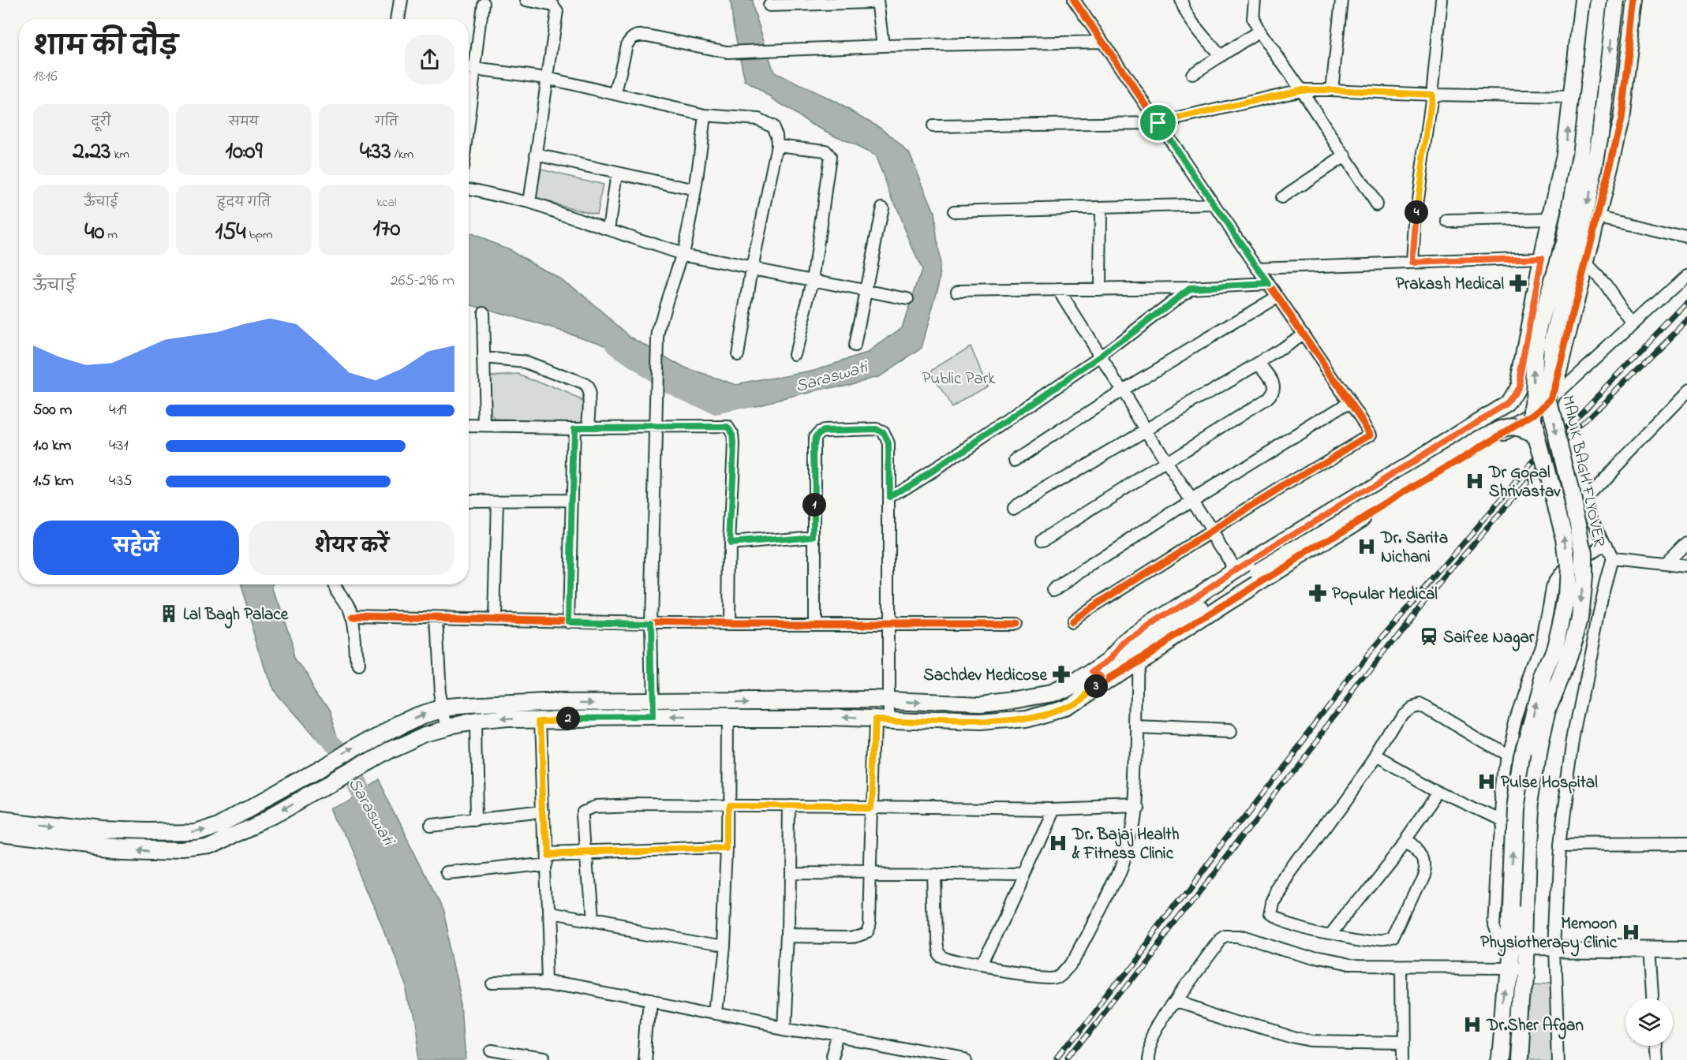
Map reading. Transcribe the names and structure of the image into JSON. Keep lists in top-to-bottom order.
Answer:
{
  "streets": {
    "main road": ["MANIK BAGH FLYOVER"]
  },
  "water": ["Saraswati"],
  "parks": ["Public Park"],
  "places": {
    "pharmacy": ["Prakash Medical", "Popular Medical", "Sachdev Medicose"],
    "hospital": [
      "Dr Gopal Shrivastav",
      "Dr. Sarita Nichani",
      "Pulse Hospital",
      "Dr. Bajaj Health & Fitness Clinic",
      "Memoon Physiotherapy Clinic",
      "Dr.Sher Afgan"
    ],
    "building": ["Lal Bagh Palace"],
    "station": ["Saifee Nagar"]
  },
  "page": {
    "heading": ["शाम की दौड़", "18:16"],
    "stats": [
      ["दूरी", "2.23 km"],
      ["समय", "10:09"],
      ["गति", "4:33 /km"],
      ["ऊँचाई", "40 m"],
      ["हृदय गति", "154 bpm"],
      ["kcal", "170"]
    ],
    "pins": [
      "4",
      "1",
      "3",
      "2"
    ],
    "chart": ["ऊँचाई", "265–296 m"],
    "list": [
      {
        "name": "500 m",
        "note": "4:19"
      },
      {
        "name": "1.0 km",
        "note": "4:31"
      },
      {
        "name": "1.5 km",
        "note": "4:35"
      }
    ],
    "buttons": ["सहेजें", "शेयर करें"]
  }
}
